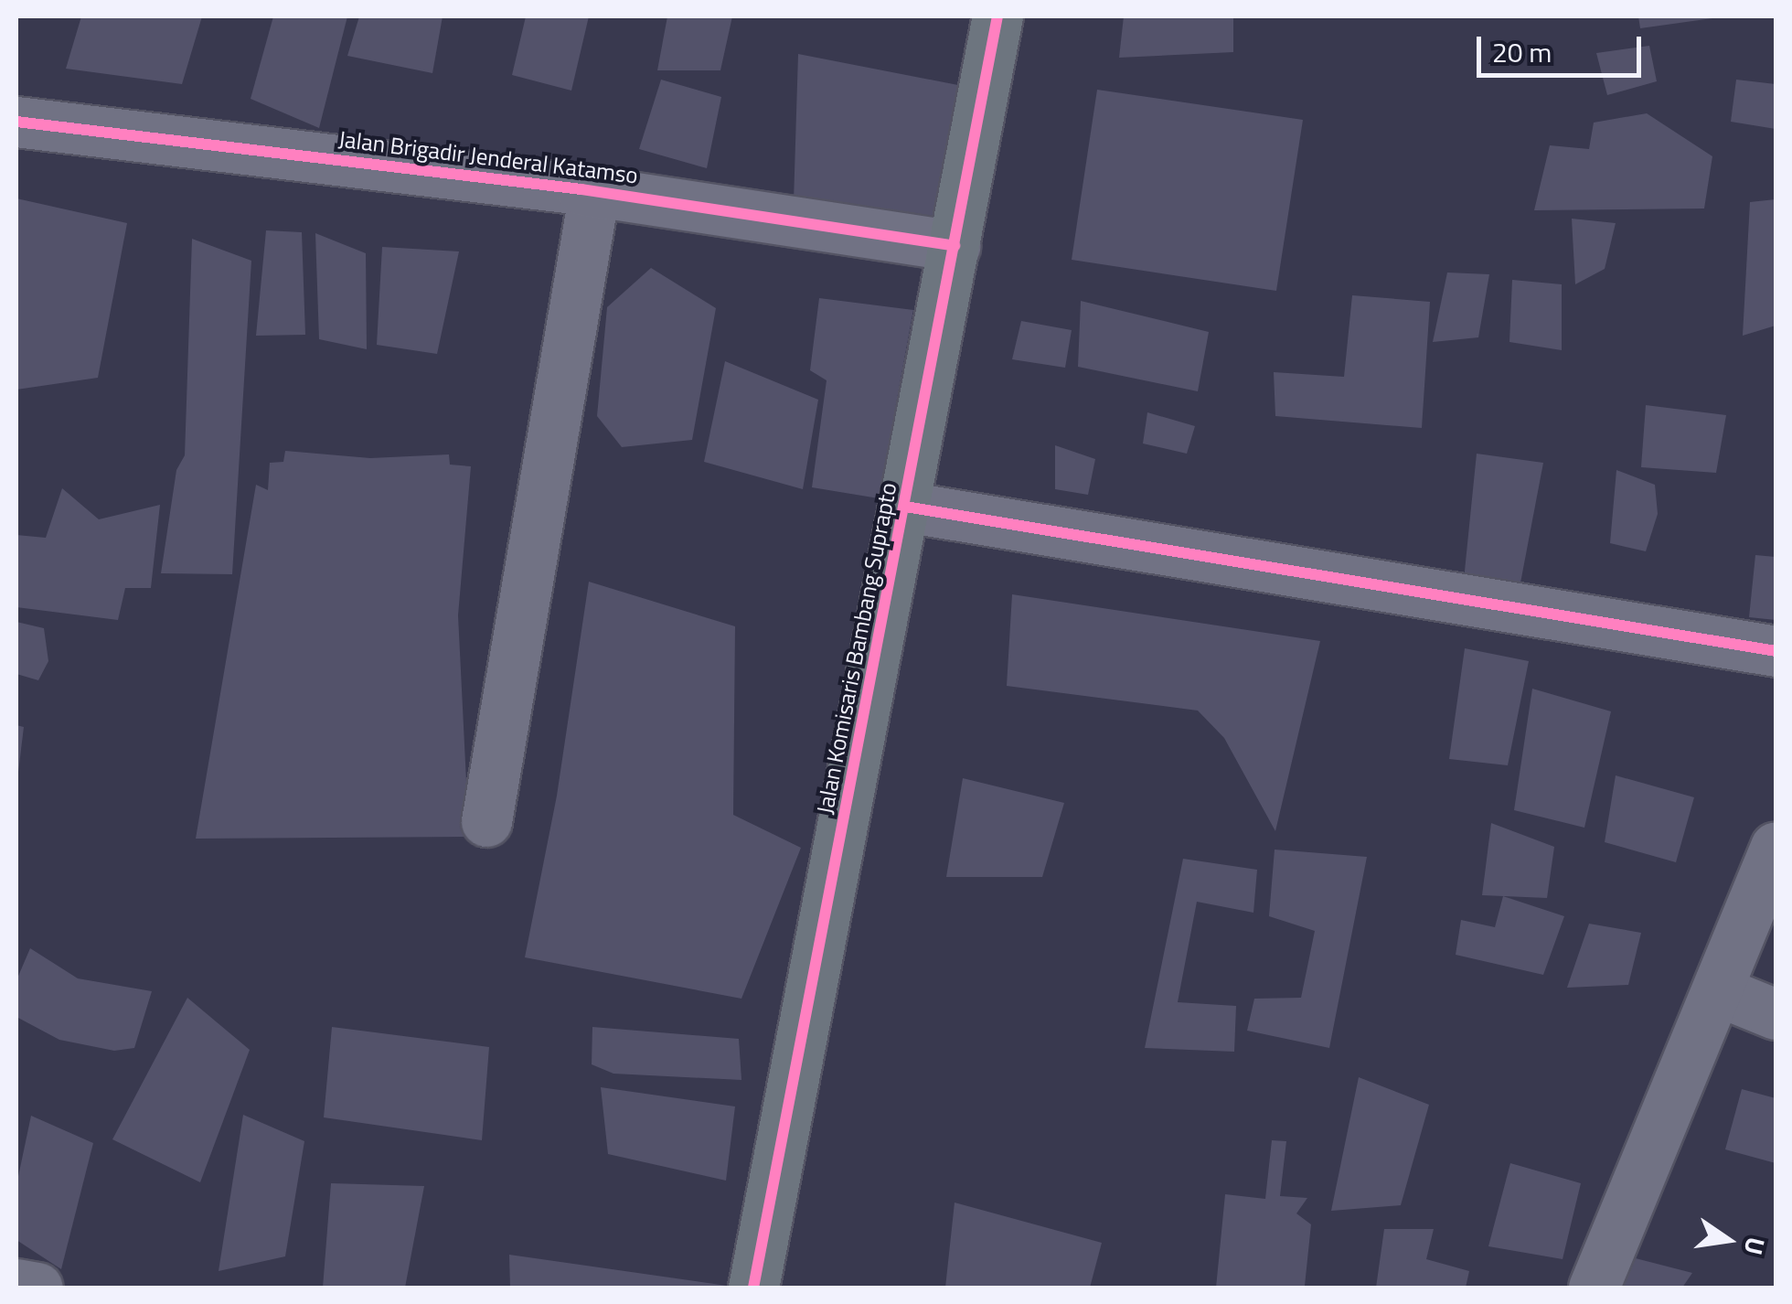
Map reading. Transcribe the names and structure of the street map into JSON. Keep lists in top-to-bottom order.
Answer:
{
  "streets": {
    "main road": ["Jalan Komisaris Bambang Suprapto"],
    "street": ["Jalan Brigadir Jenderal Katamso"]
  },
  "crossings": [
    ["Jalan Brigadir Jenderal Katamso", "Jalan Komisaris Bambang Suprapto"]
  ],
  "scale_bar": "20 m",
  "north": "right"
}
